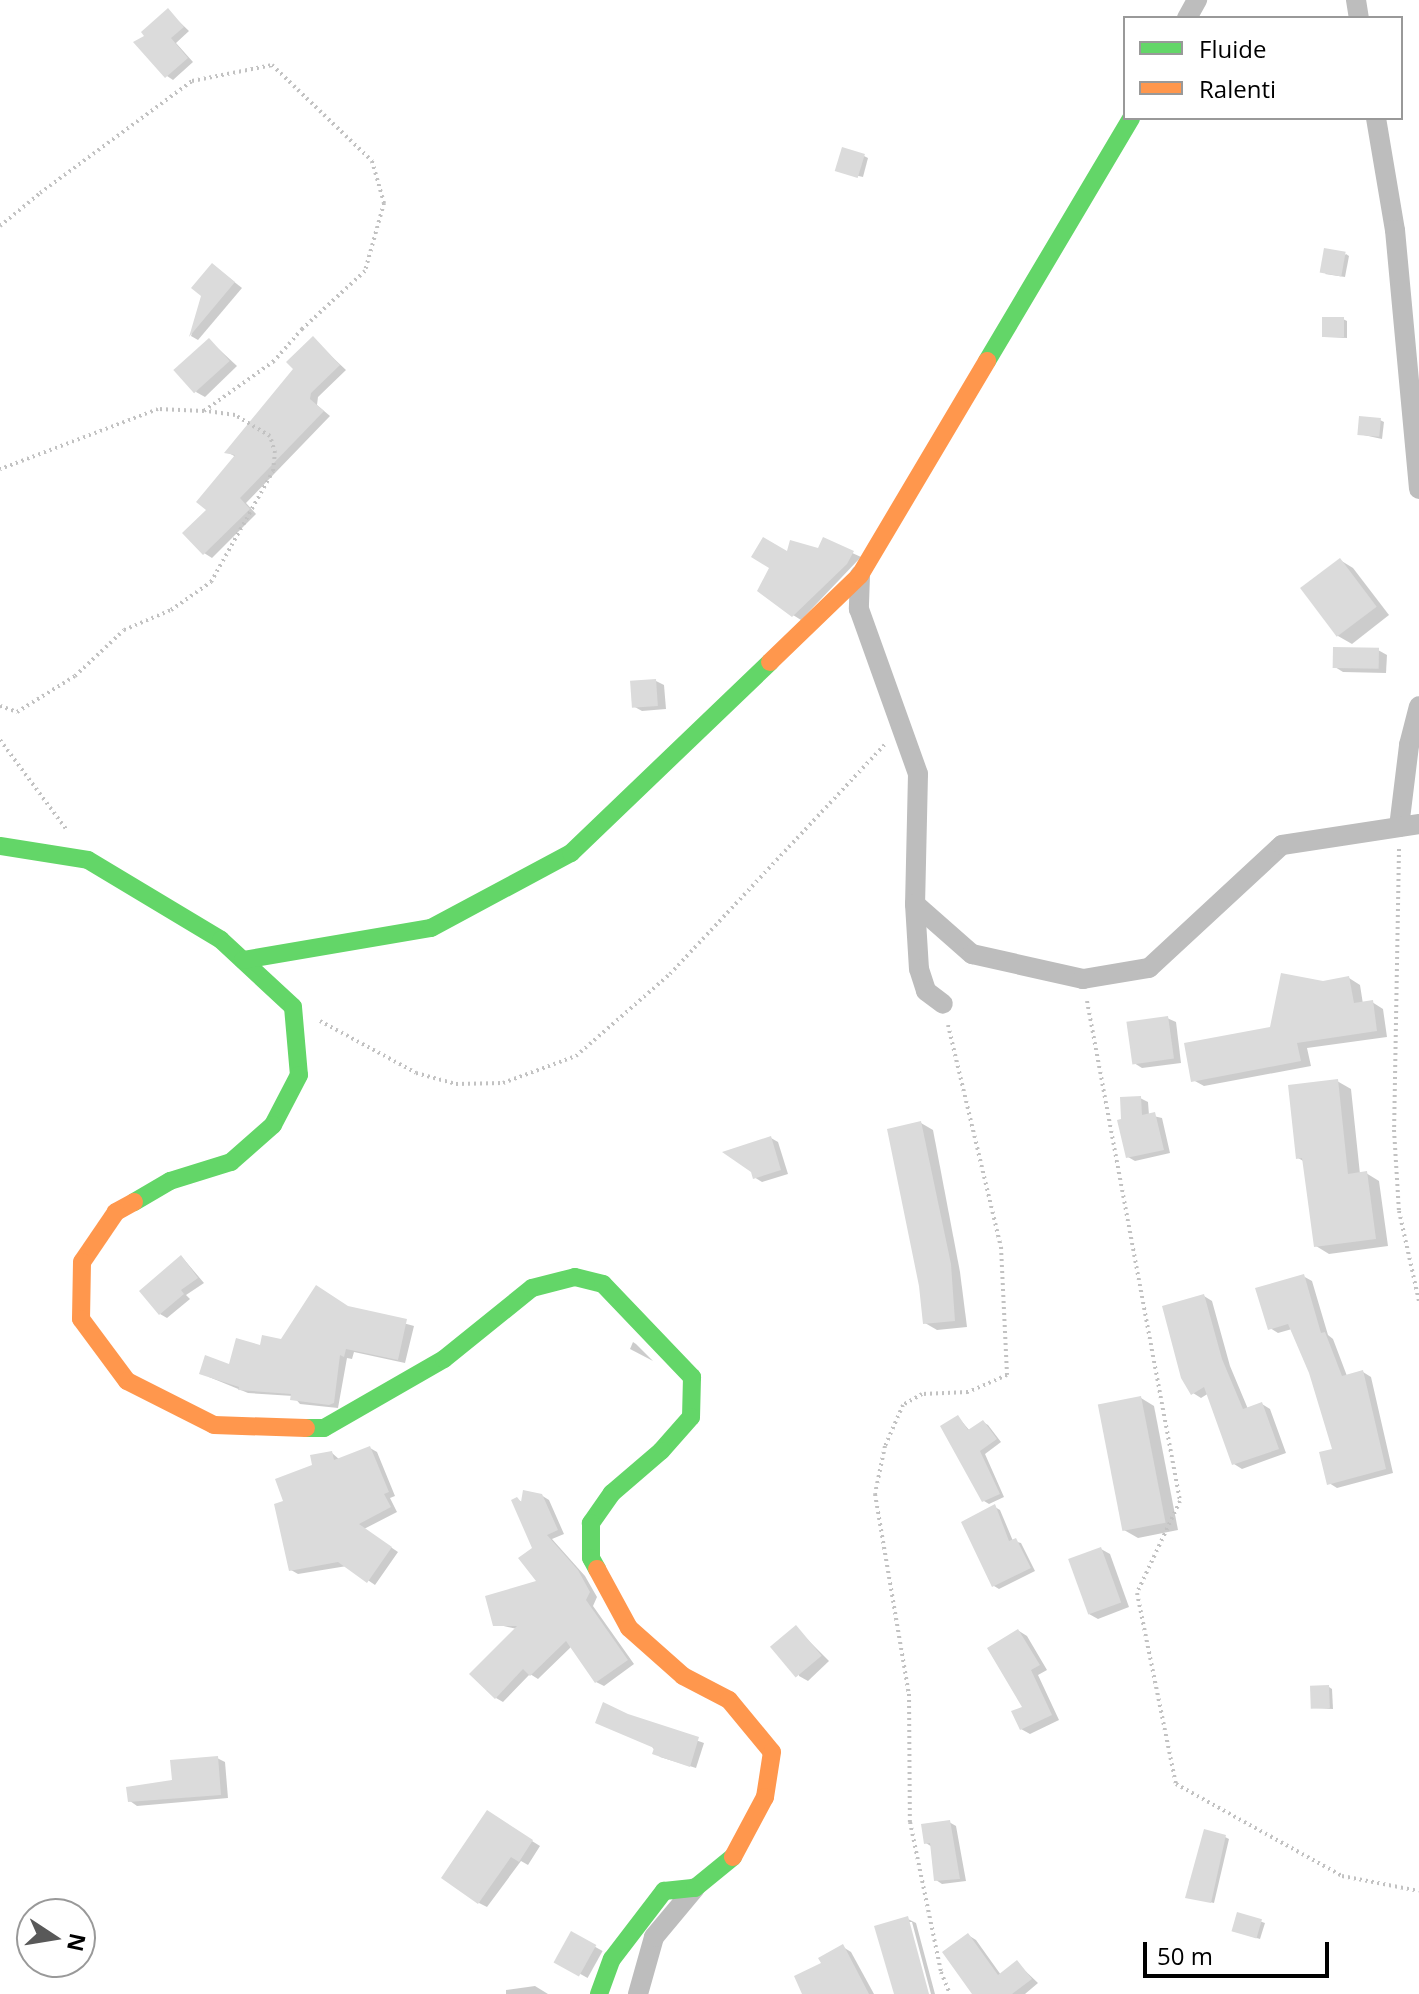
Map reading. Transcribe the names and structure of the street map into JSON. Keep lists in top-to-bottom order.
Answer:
{
  "legend": ["Fluide", "Ralenti"],
  "scale_bar": "50 m",
  "north": "right"
}
